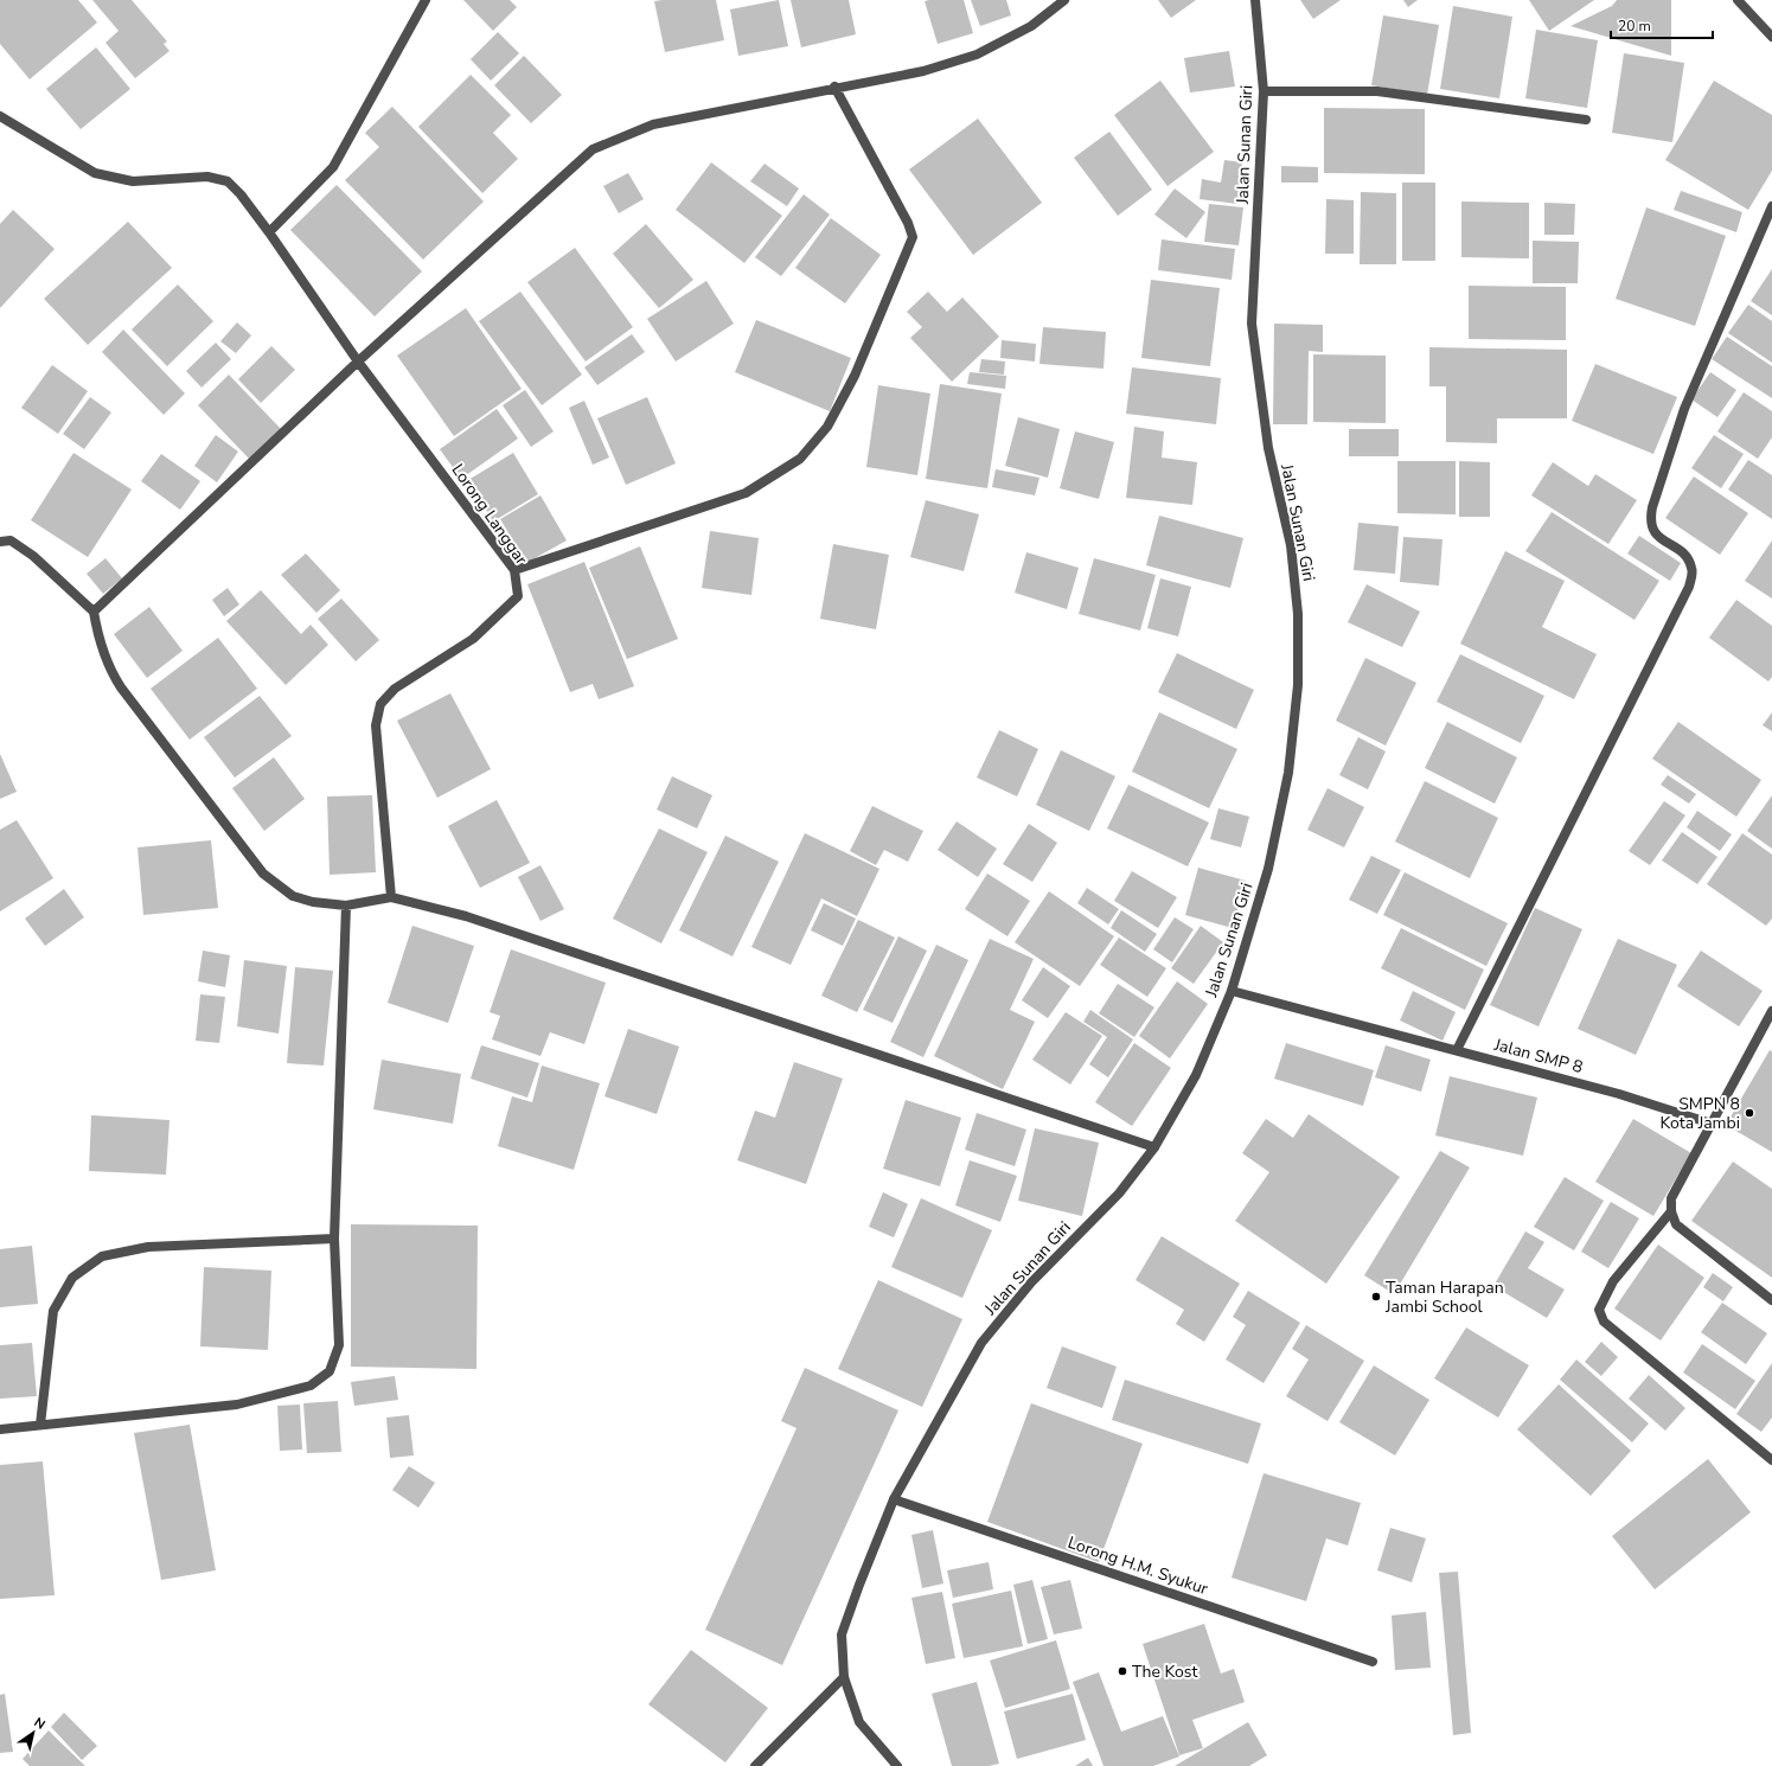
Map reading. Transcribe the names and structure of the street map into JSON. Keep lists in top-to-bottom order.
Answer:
{
  "streets": {
    "street": [
      "Jalan Sunan Giri",
      "Lorong Langgar",
      "Jalan SMP 8",
      "Lorong H.M. Syukur"
    ]
  },
  "crossings": [
    ["Jalan Sunan Giri", "Jalan SMP 8"],
    ["Jalan Sunan Giri", "Lorong H.M. Syukur"]
  ],
  "places": ["SMPN 8 Kota Jambi", "Taman Harapan Jambi School", "The Kost"],
  "scale_bar": "20 m",
  "north": "top right"
}
